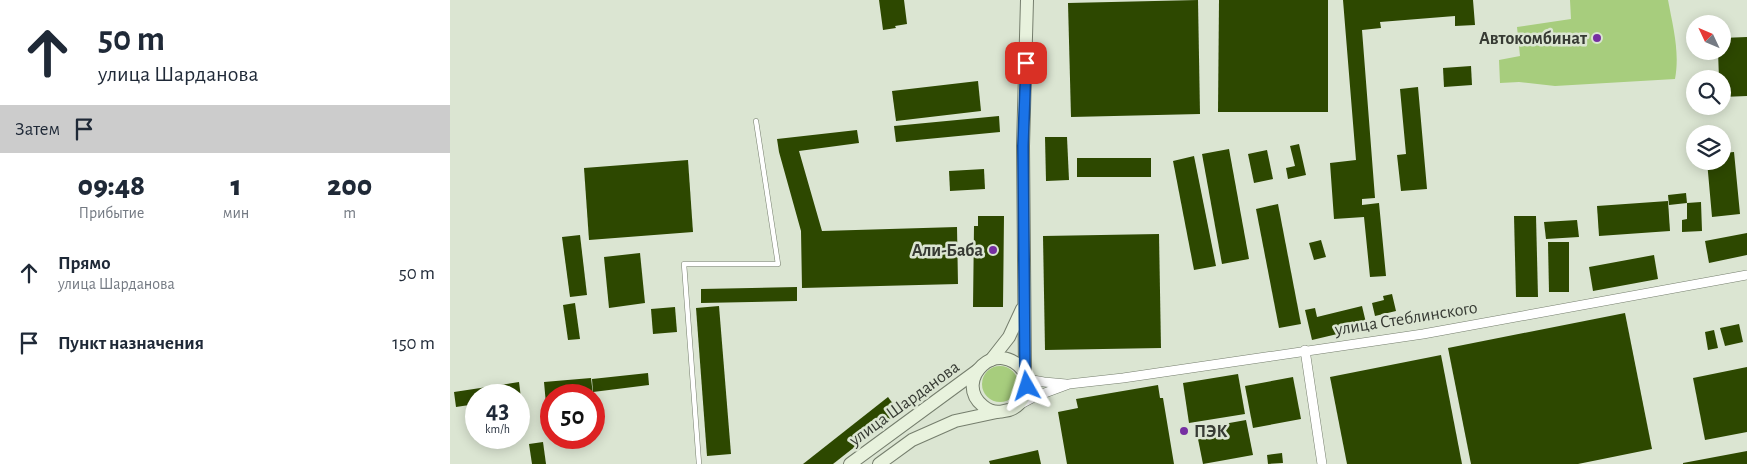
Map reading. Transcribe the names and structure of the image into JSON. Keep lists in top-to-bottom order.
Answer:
{
  "streets": {
    "main road": ["улица Шарданова"],
    "street": ["улица Стеблинского"]
  },
  "places": ["Автокомбинат", "Али-Баба", "ПЭК"],
  "north": "top left",
  "page": {
    "turn": ["50 m", "улица Шарданова"],
    "then": "Затем",
    "eta": [
      "09:48",
      "Прибытие",
      "1",
      "мин",
      "200",
      "m"
    ],
    "list": [
      {
        "name": "Прямо",
        "note": "улица Шарданова",
        "value": "50 m"
      },
      {
        "name": "Пункт назначения",
        "value": "150 m"
      }
    ],
    "speed": "43 km/h",
    "limit": "50"
  }
}
